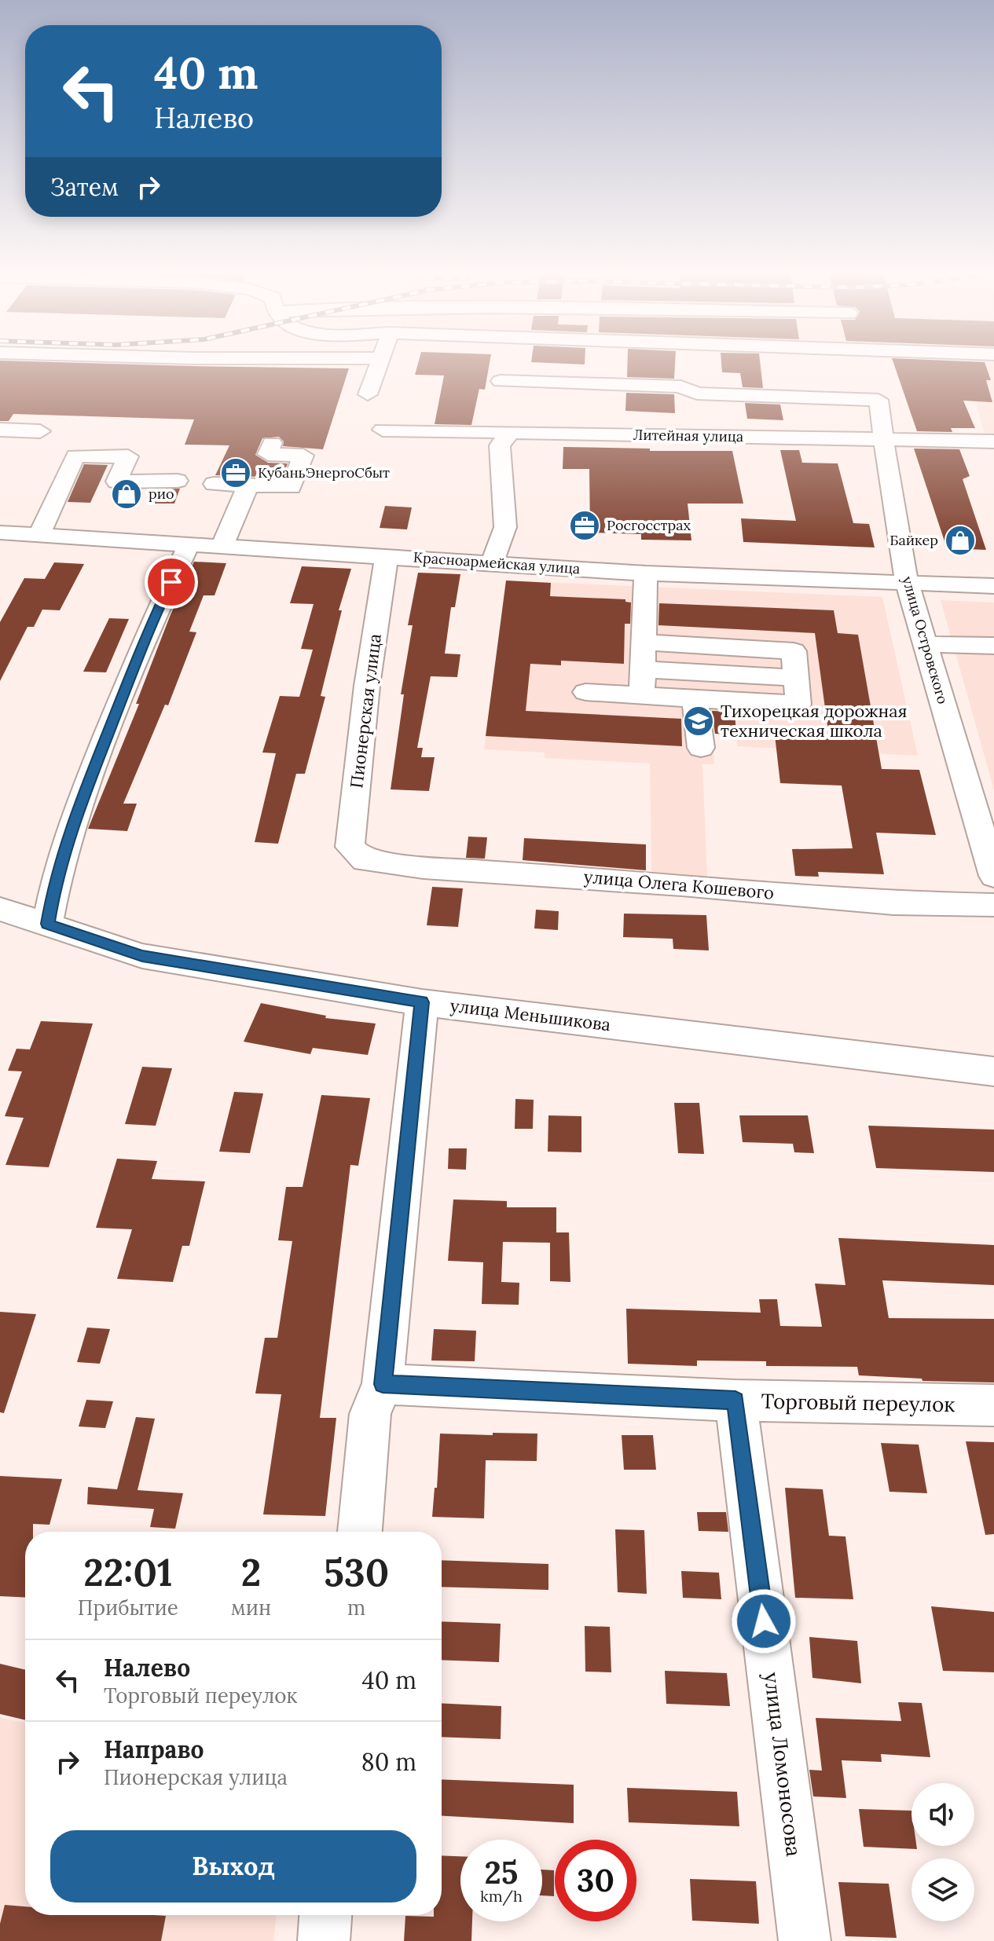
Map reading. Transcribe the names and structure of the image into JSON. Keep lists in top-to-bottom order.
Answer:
{
  "streets": {
    "street": [
      "Литейная улица",
      "Красноармейская улица",
      "улица Островского",
      "Пионерская улица",
      "улица Олега Кошевого",
      "улица Меньшикова",
      "Торговый переулок",
      "улица Ломоносова"
    ]
  },
  "crossings": [
    ["Литейная улица", "улица Островского"],
    ["Красноармейская улица", "улица Островского"],
    ["Красноармейская улица", "Пионерская улица"],
    ["Пионерская улица", "улица Олега Кошевого"],
    ["Торговый переулок", "улица Ломоносова"]
  ],
  "places": {
    "office": ["КубаньЭнергоСбыт", "Росгосстрах"],
    "shop": ["рио", "Байкер"],
    "school or university": ["Тихорецкая дорожная техническая школа"]
  },
  "page": {
    "turn": ["40 m", "Налево"],
    "then": "Затем",
    "eta": [
      "22:01",
      "Прибытие",
      "2",
      "мин",
      "530",
      "m"
    ],
    "list": [
      {
        "name": "Налево",
        "note": "Торговый переулок",
        "value": "40 m"
      },
      {
        "name": "Направо",
        "note": "Пионерская улица",
        "value": "80 m"
      }
    ],
    "buttons": "Выход",
    "speed": "25 km/h",
    "limit": "30"
  }
}
